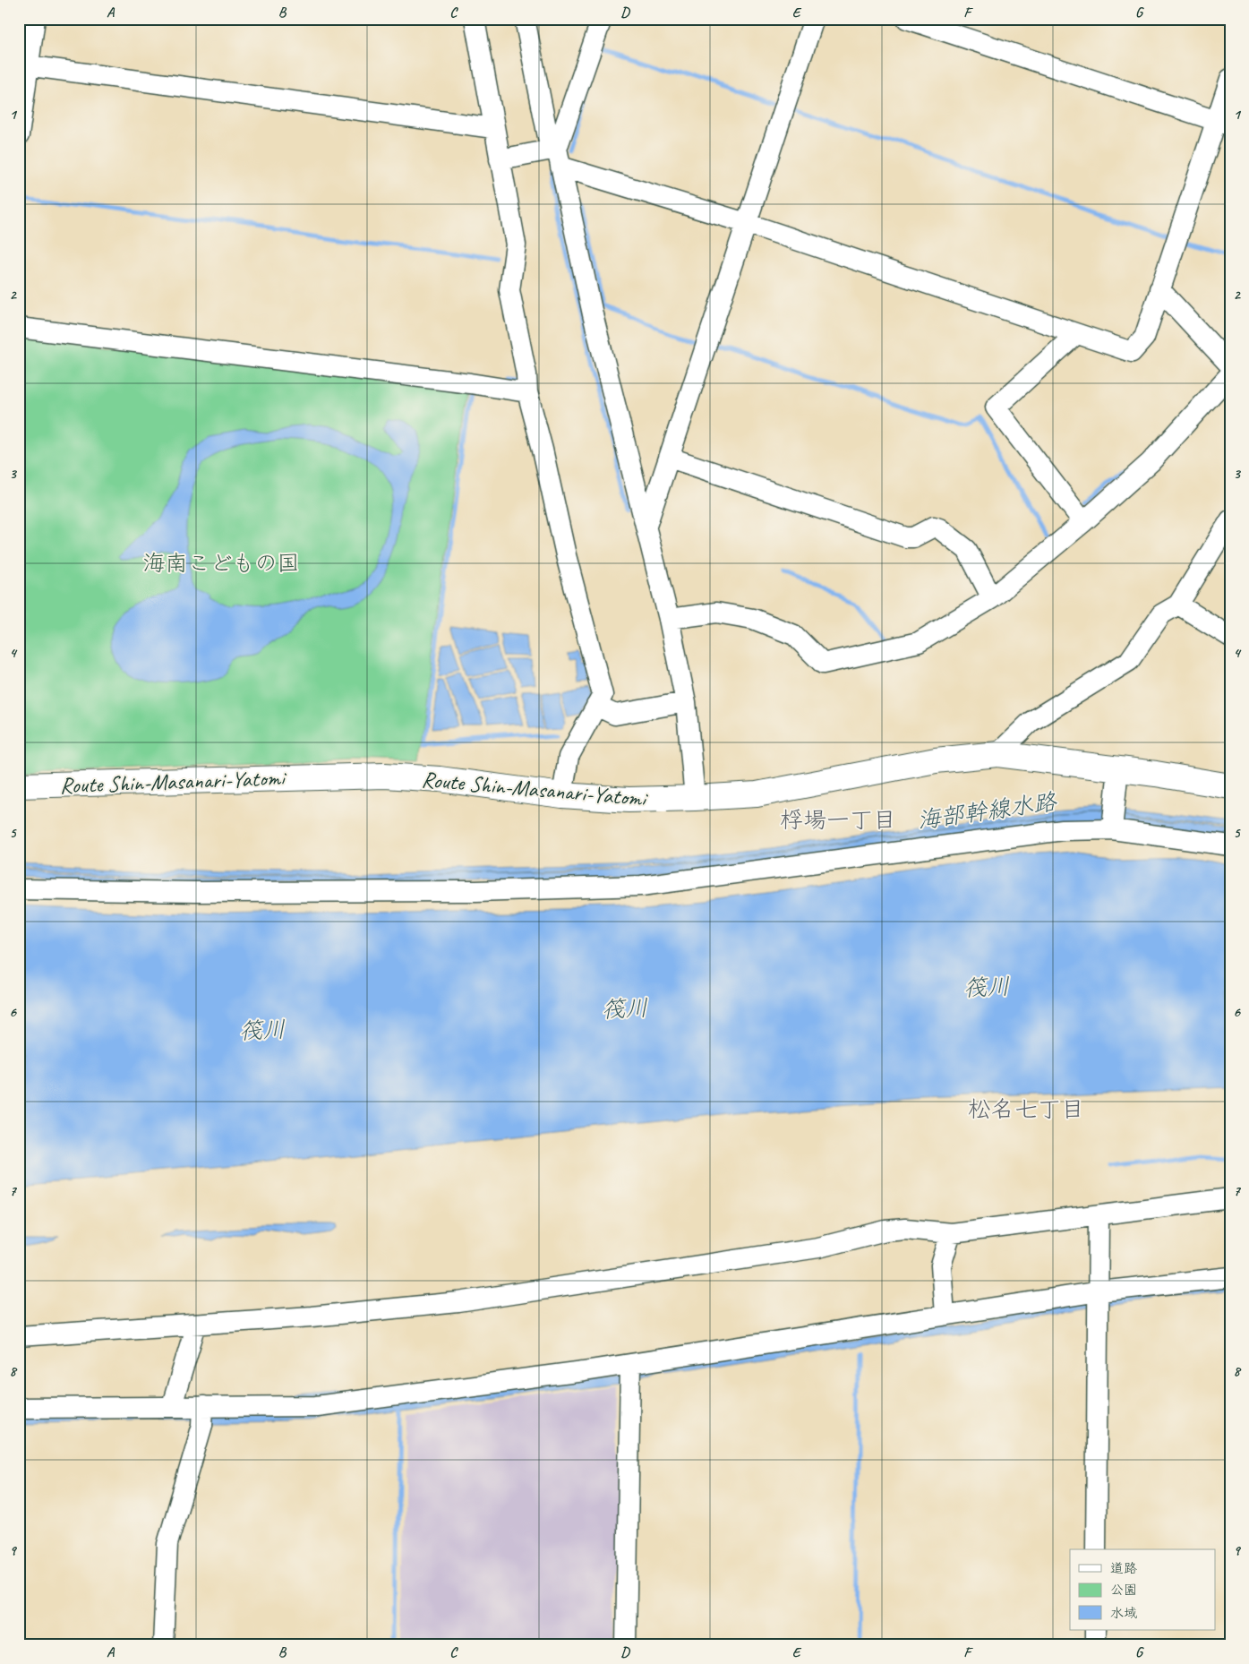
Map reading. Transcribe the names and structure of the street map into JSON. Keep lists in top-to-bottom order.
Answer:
{
  "streets": {
    "main road": ["Route Shin-Masanari-Yatomi"]
  },
  "districts": ["桴場一丁目", "松名七丁目"],
  "water": ["海部幹線水路", "筏川"],
  "parks": ["海南こどもの国"],
  "legend": ["道路", "公園", "水域"],
  "grid": {
    "columns": [
      "A",
      "B",
      "C",
      "D",
      "E",
      "F",
      "G"
    ],
    "rows": [
      "1",
      "2",
      "3",
      "4",
      "5",
      "6",
      "7",
      "8",
      "9"
    ]
  }
}
